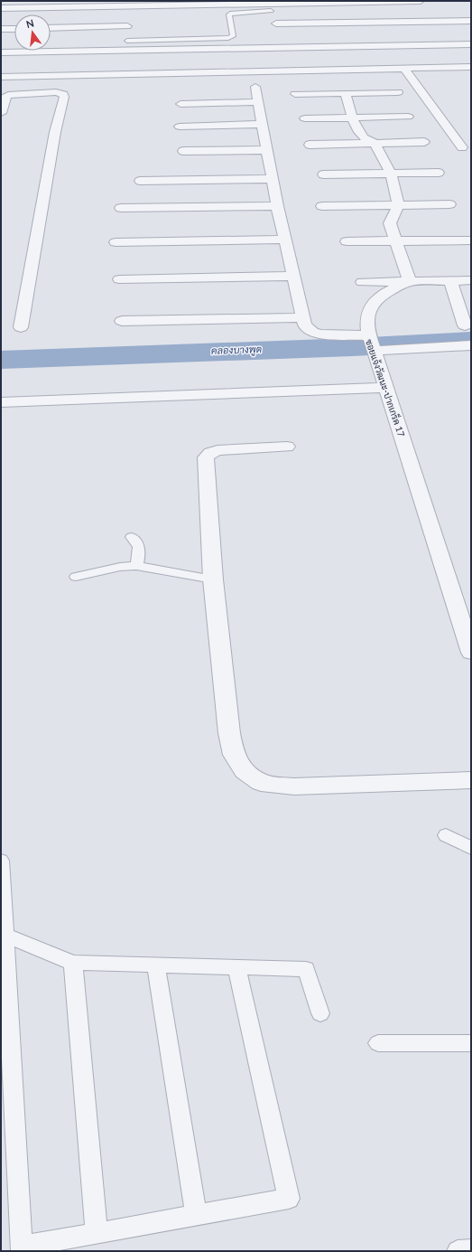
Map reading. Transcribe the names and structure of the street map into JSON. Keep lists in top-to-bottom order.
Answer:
{
  "streets": {
    "street": ["ซอยแจ้งวัฒนะ-ปากเกร็ด 17"]
  },
  "water": ["คลองบางพูด"],
  "north": "top"
}
